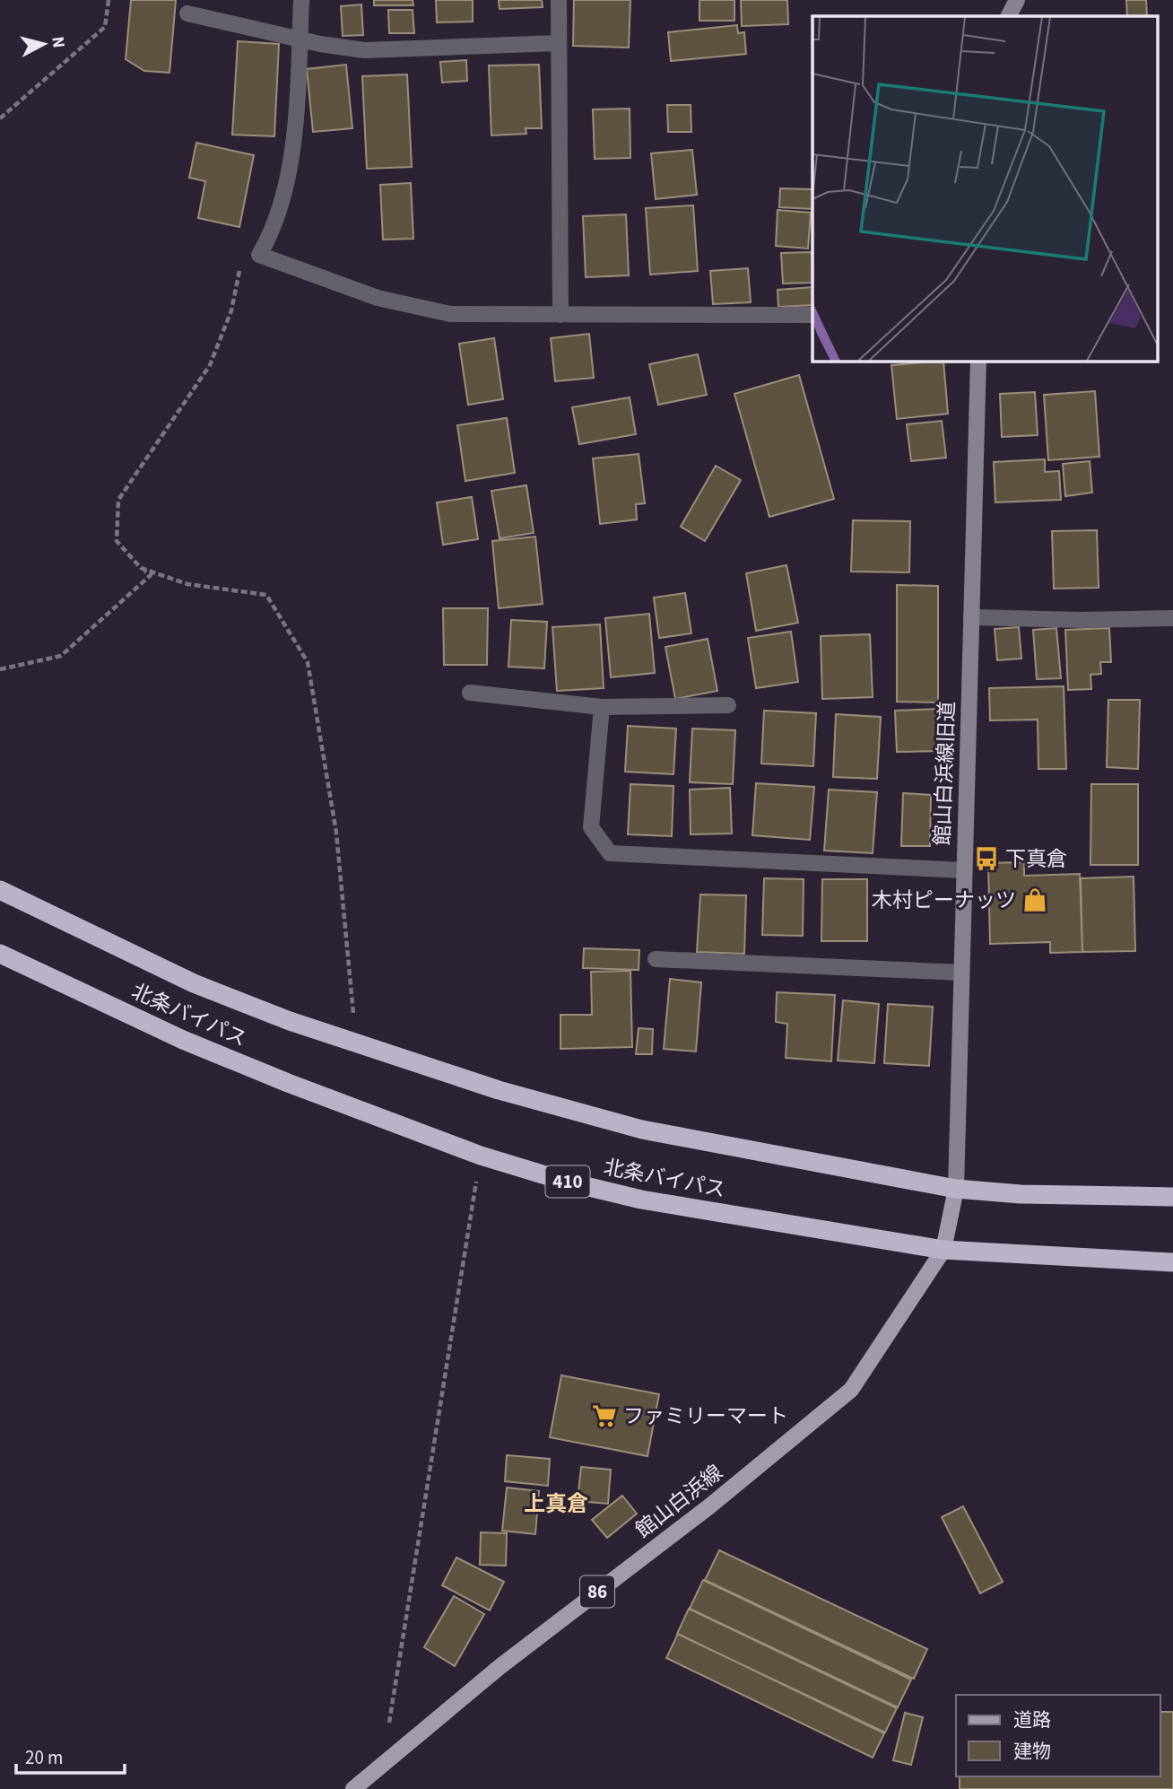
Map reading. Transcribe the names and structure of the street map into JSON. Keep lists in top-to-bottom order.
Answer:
{
  "streets": {
    "highway": ["北条バイパス", "410"],
    "main road": ["館山白浜線", "86"],
    "street": ["館山白浜線旧道"]
  },
  "crossings": [
    ["館山白浜線旧道", "北条バイパス"],
    ["館山白浜線旧道", "館山白浜線"],
    ["北条バイパス", "館山白浜線"]
  ],
  "districts": ["上真倉"],
  "places": {
    "bus stop": ["下真倉"],
    "shop": ["木村ピーナッツ"],
    "supermarket": ["ファミリーマート"]
  },
  "legend": ["道路", "建物"],
  "scale_bar": "20 m",
  "north": "right"
}
